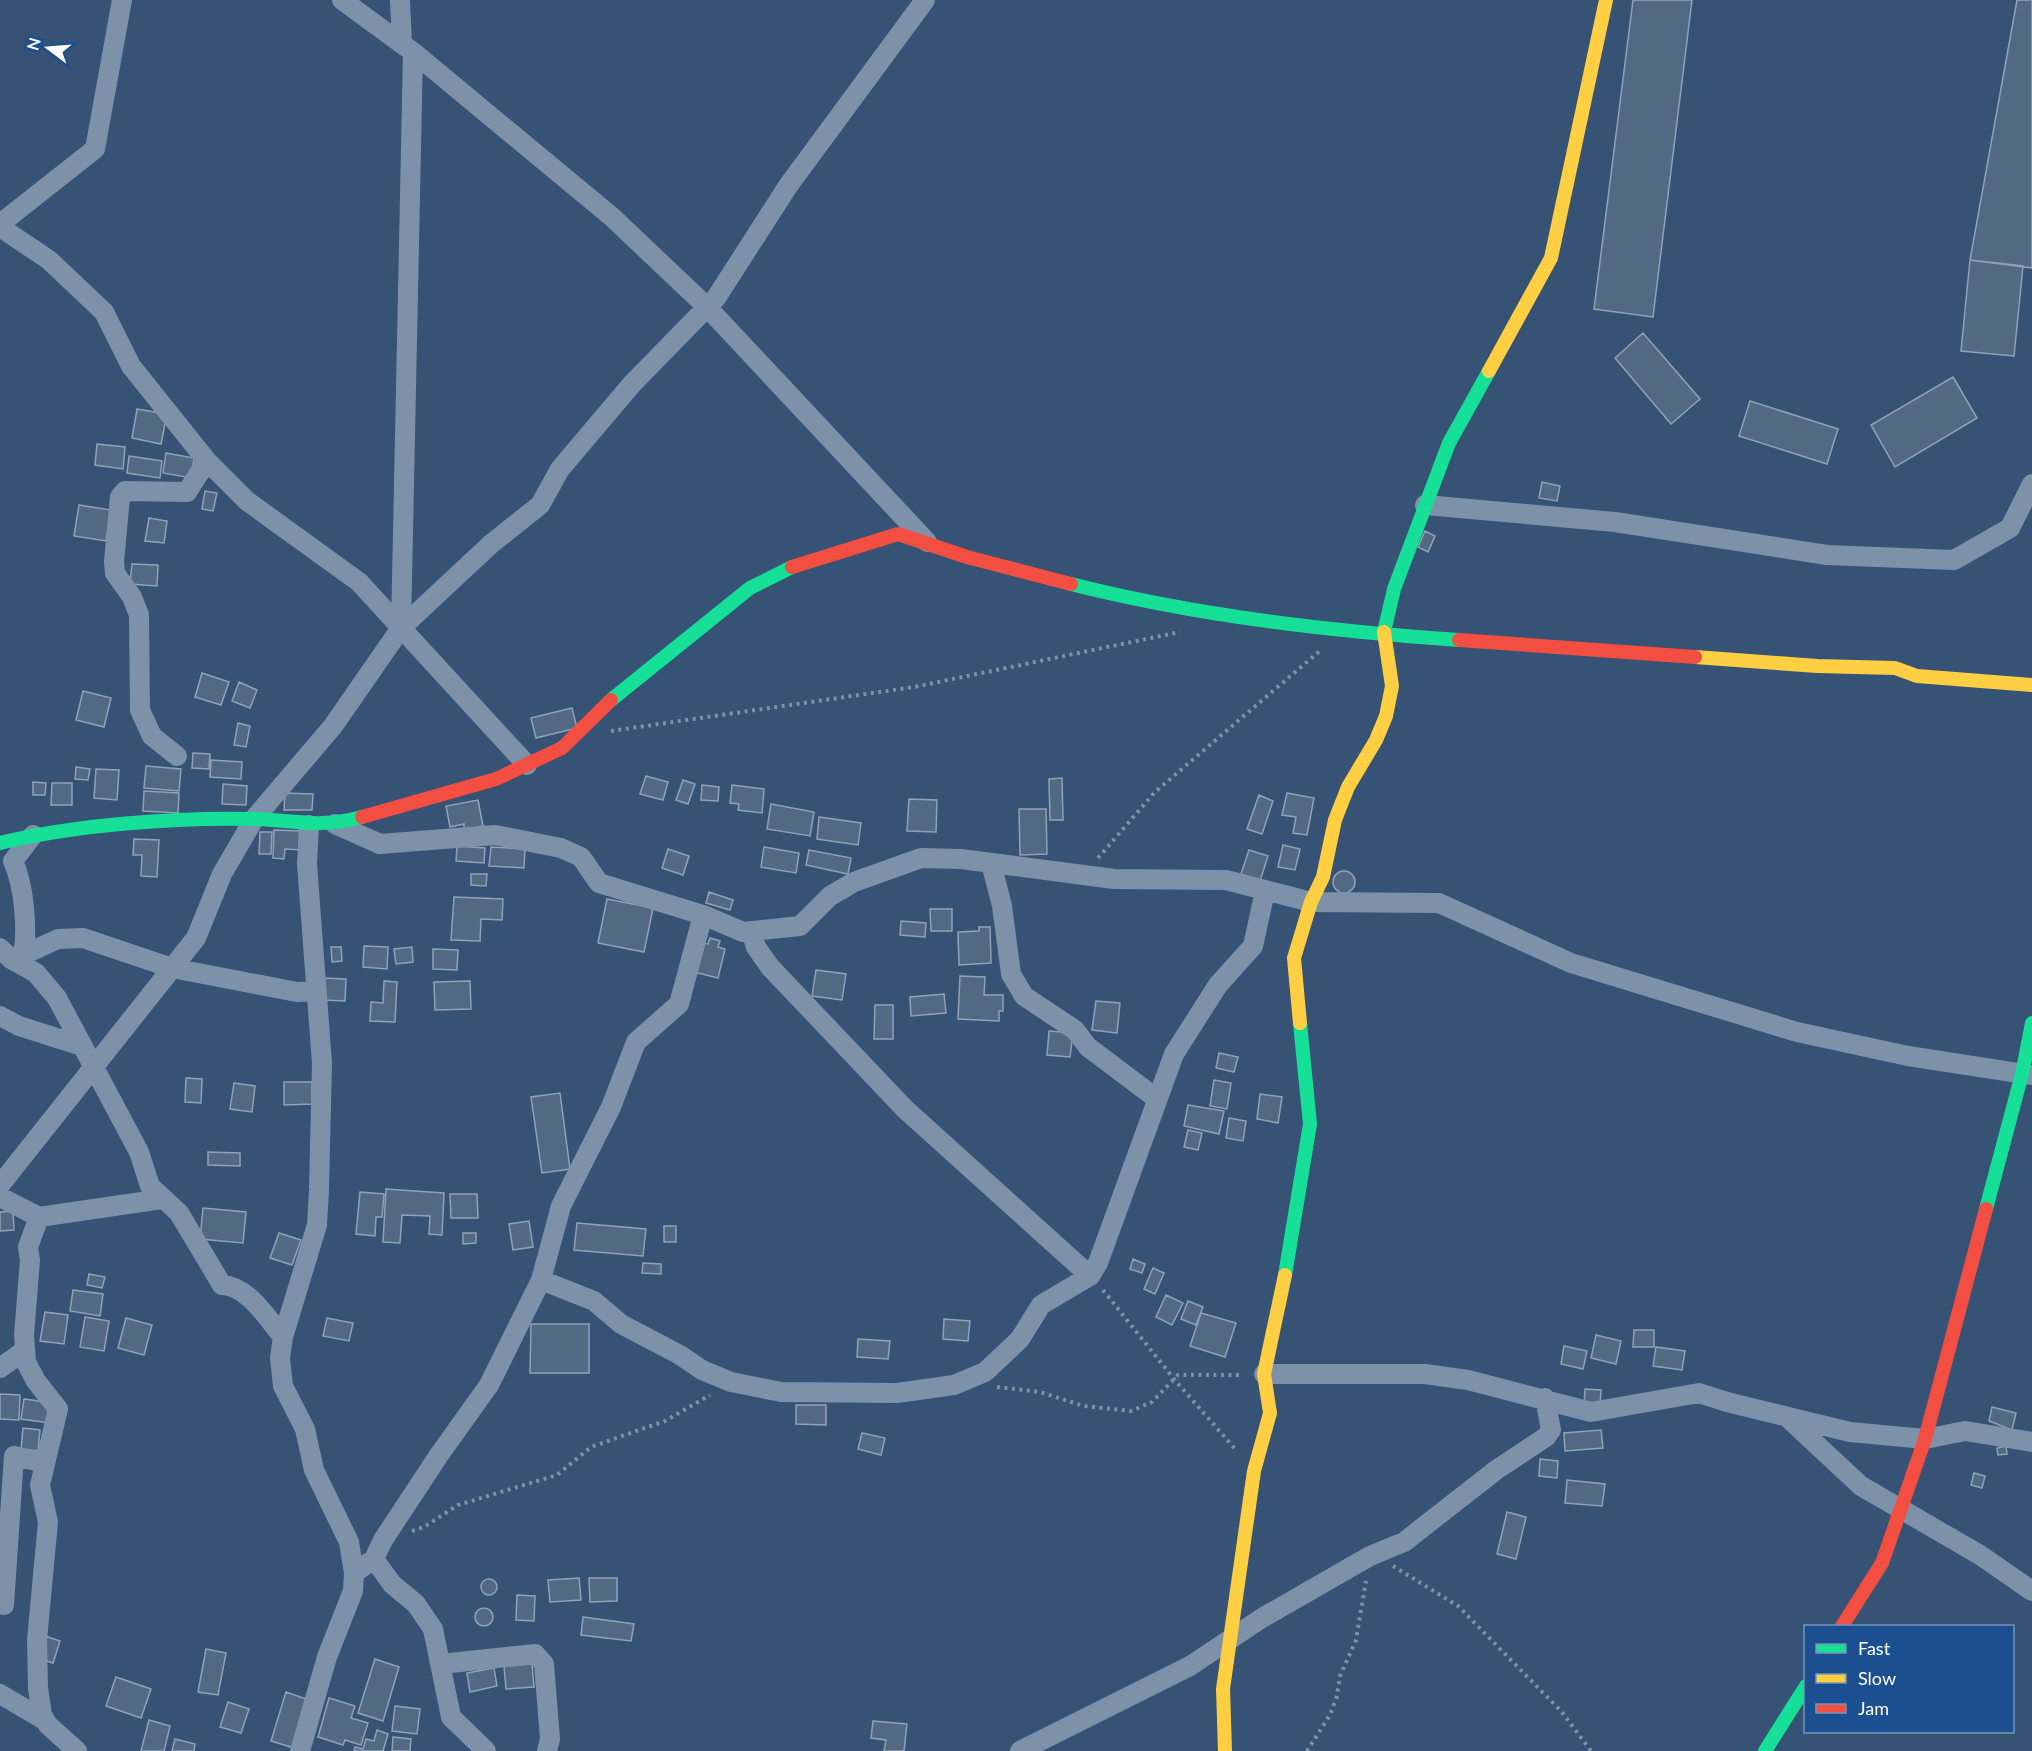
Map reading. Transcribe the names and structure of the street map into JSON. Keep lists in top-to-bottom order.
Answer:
{
  "legend": ["Fast", "Slow", "Jam"],
  "north": "left"
}
